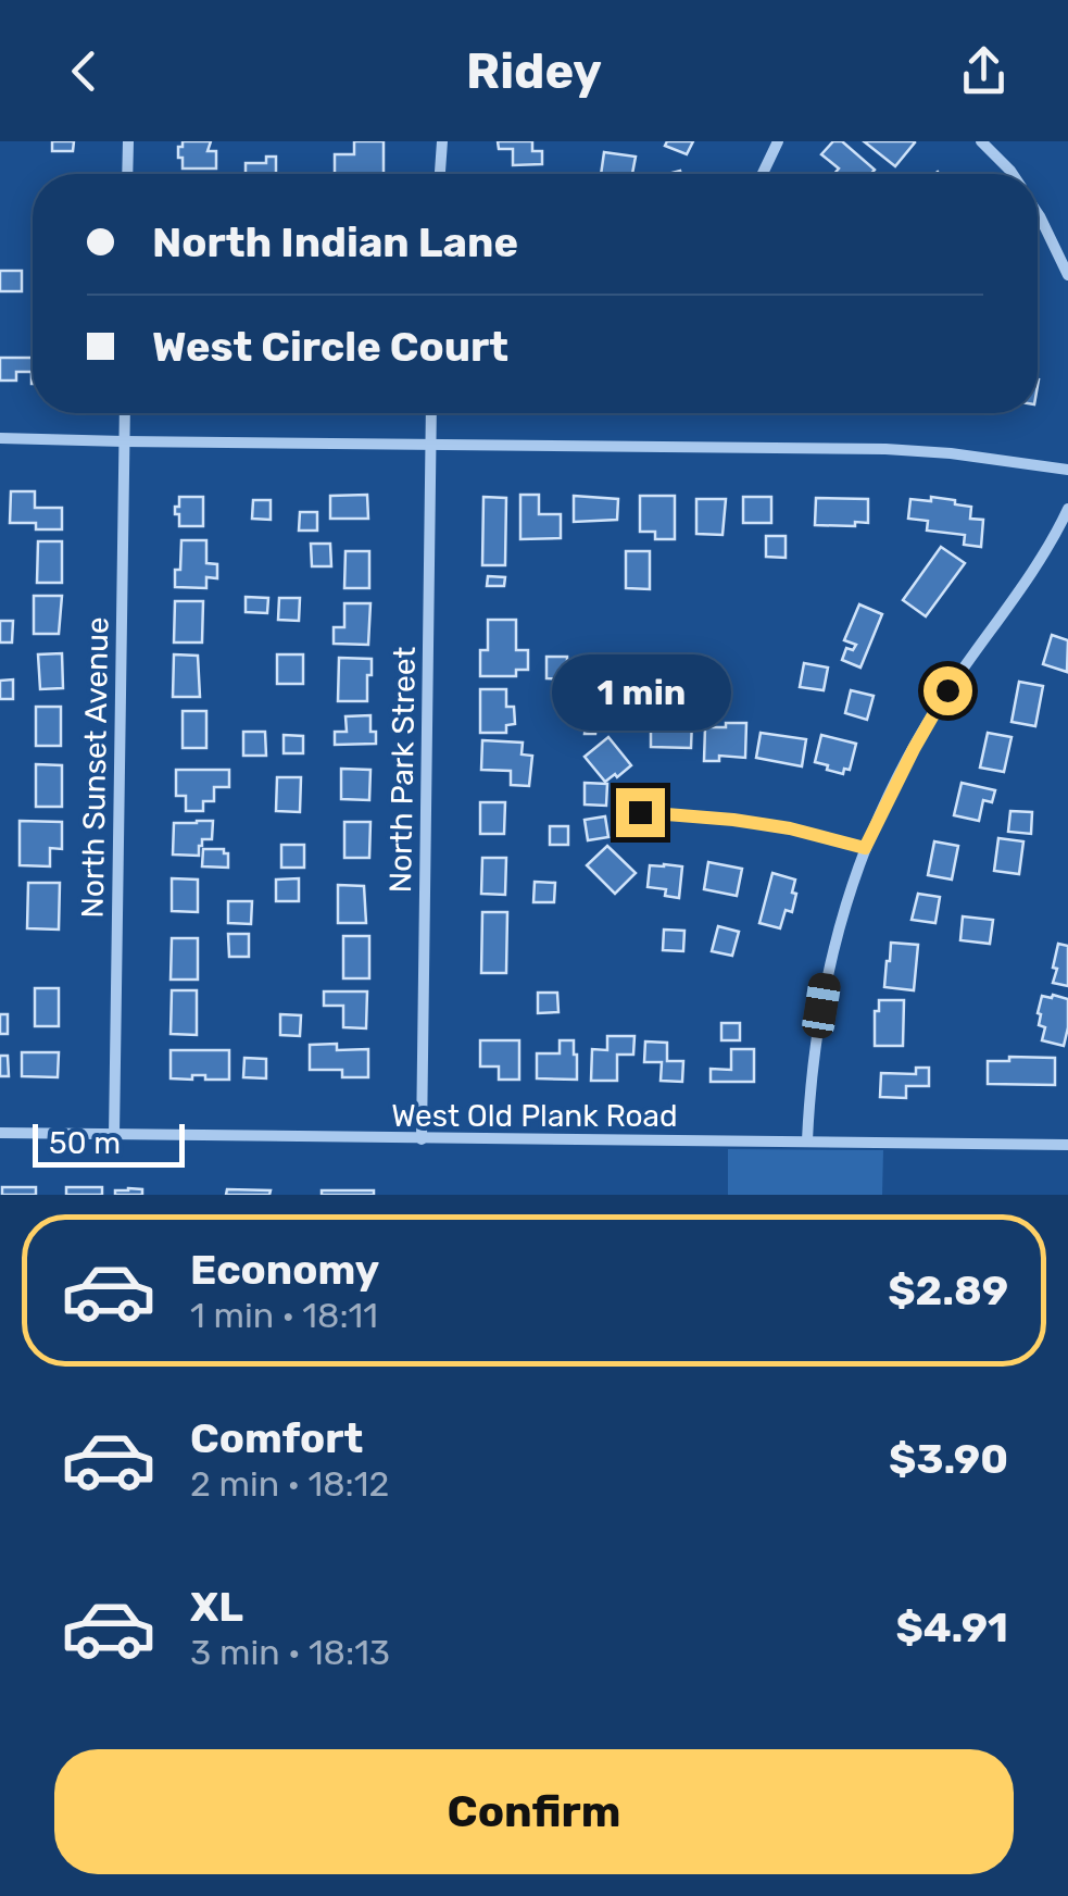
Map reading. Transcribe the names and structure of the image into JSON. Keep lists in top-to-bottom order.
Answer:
{
  "streets": {
    "street": ["North Sunset Avenue", "North Park Street", "West Old Plank Road"]
  },
  "crossings": [
    ["North Sunset Avenue", "West Old Plank Road"],
    ["North Park Street", "West Old Plank Road"]
  ],
  "scale_bar": "50 m",
  "page": {
    "header": "Ridey",
    "banner": ["North Indian Lane", "West Circle Court"],
    "bubble": "1 min",
    "scale": "50 m",
    "list": [
      {
        "name": "Economy",
        "note": "1 min · 18:11",
        "value": "$2.89"
      },
      {
        "name": "Comfort",
        "note": "2 min · 18:12",
        "value": "$3.90"
      },
      {
        "name": "XL",
        "note": "3 min · 18:13",
        "value": "$4.91"
      }
    ],
    "buttons": "Confirm"
  }
}
